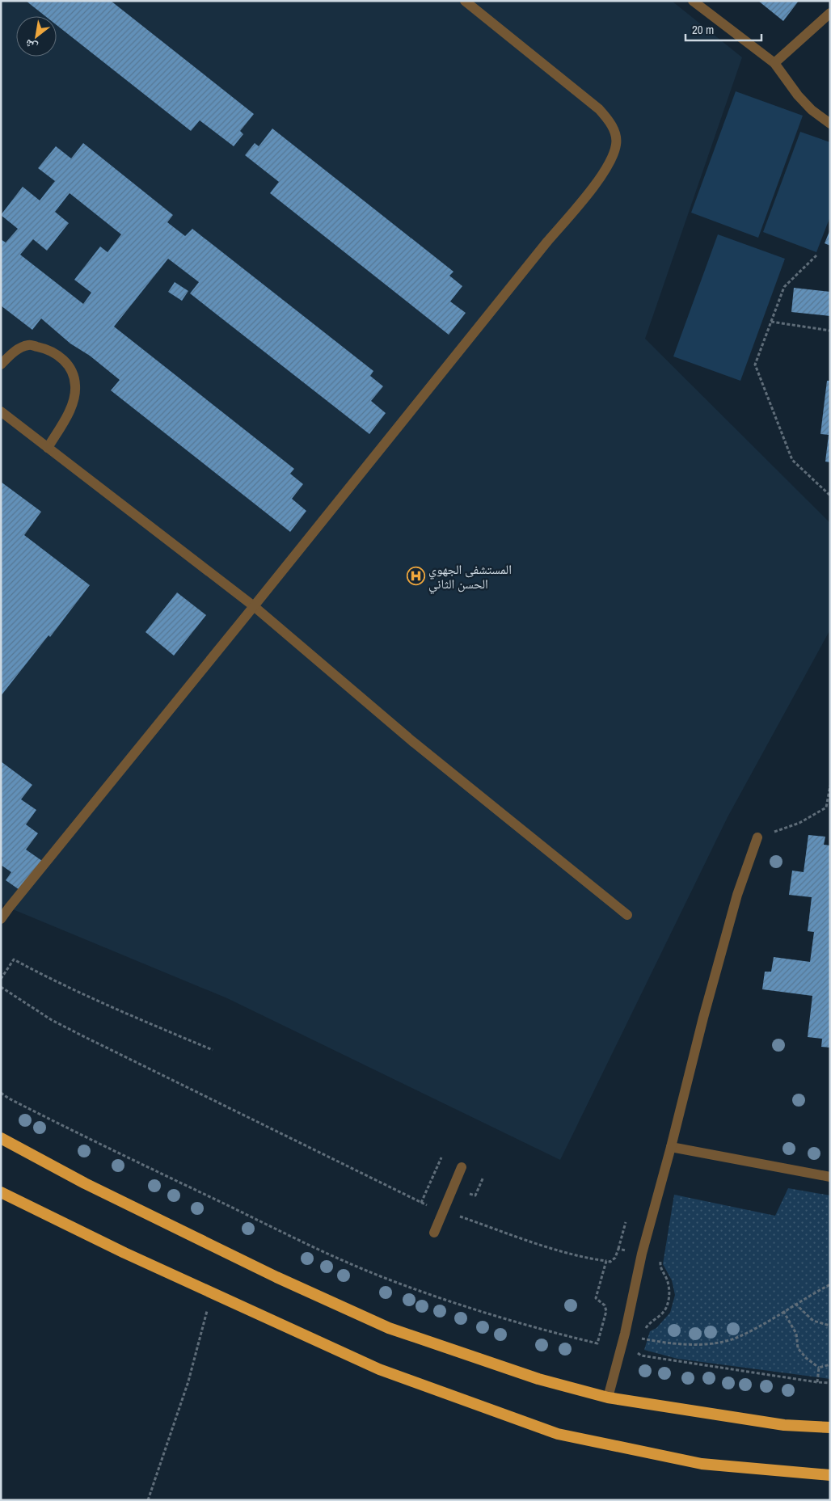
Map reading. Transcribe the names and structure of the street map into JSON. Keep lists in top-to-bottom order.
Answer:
{
  "places": {
    "hospital": ["المستشفى الجهوي الحسن الثاني"]
  },
  "scale_bar": "20 m",
  "north": "bottom left"
}
